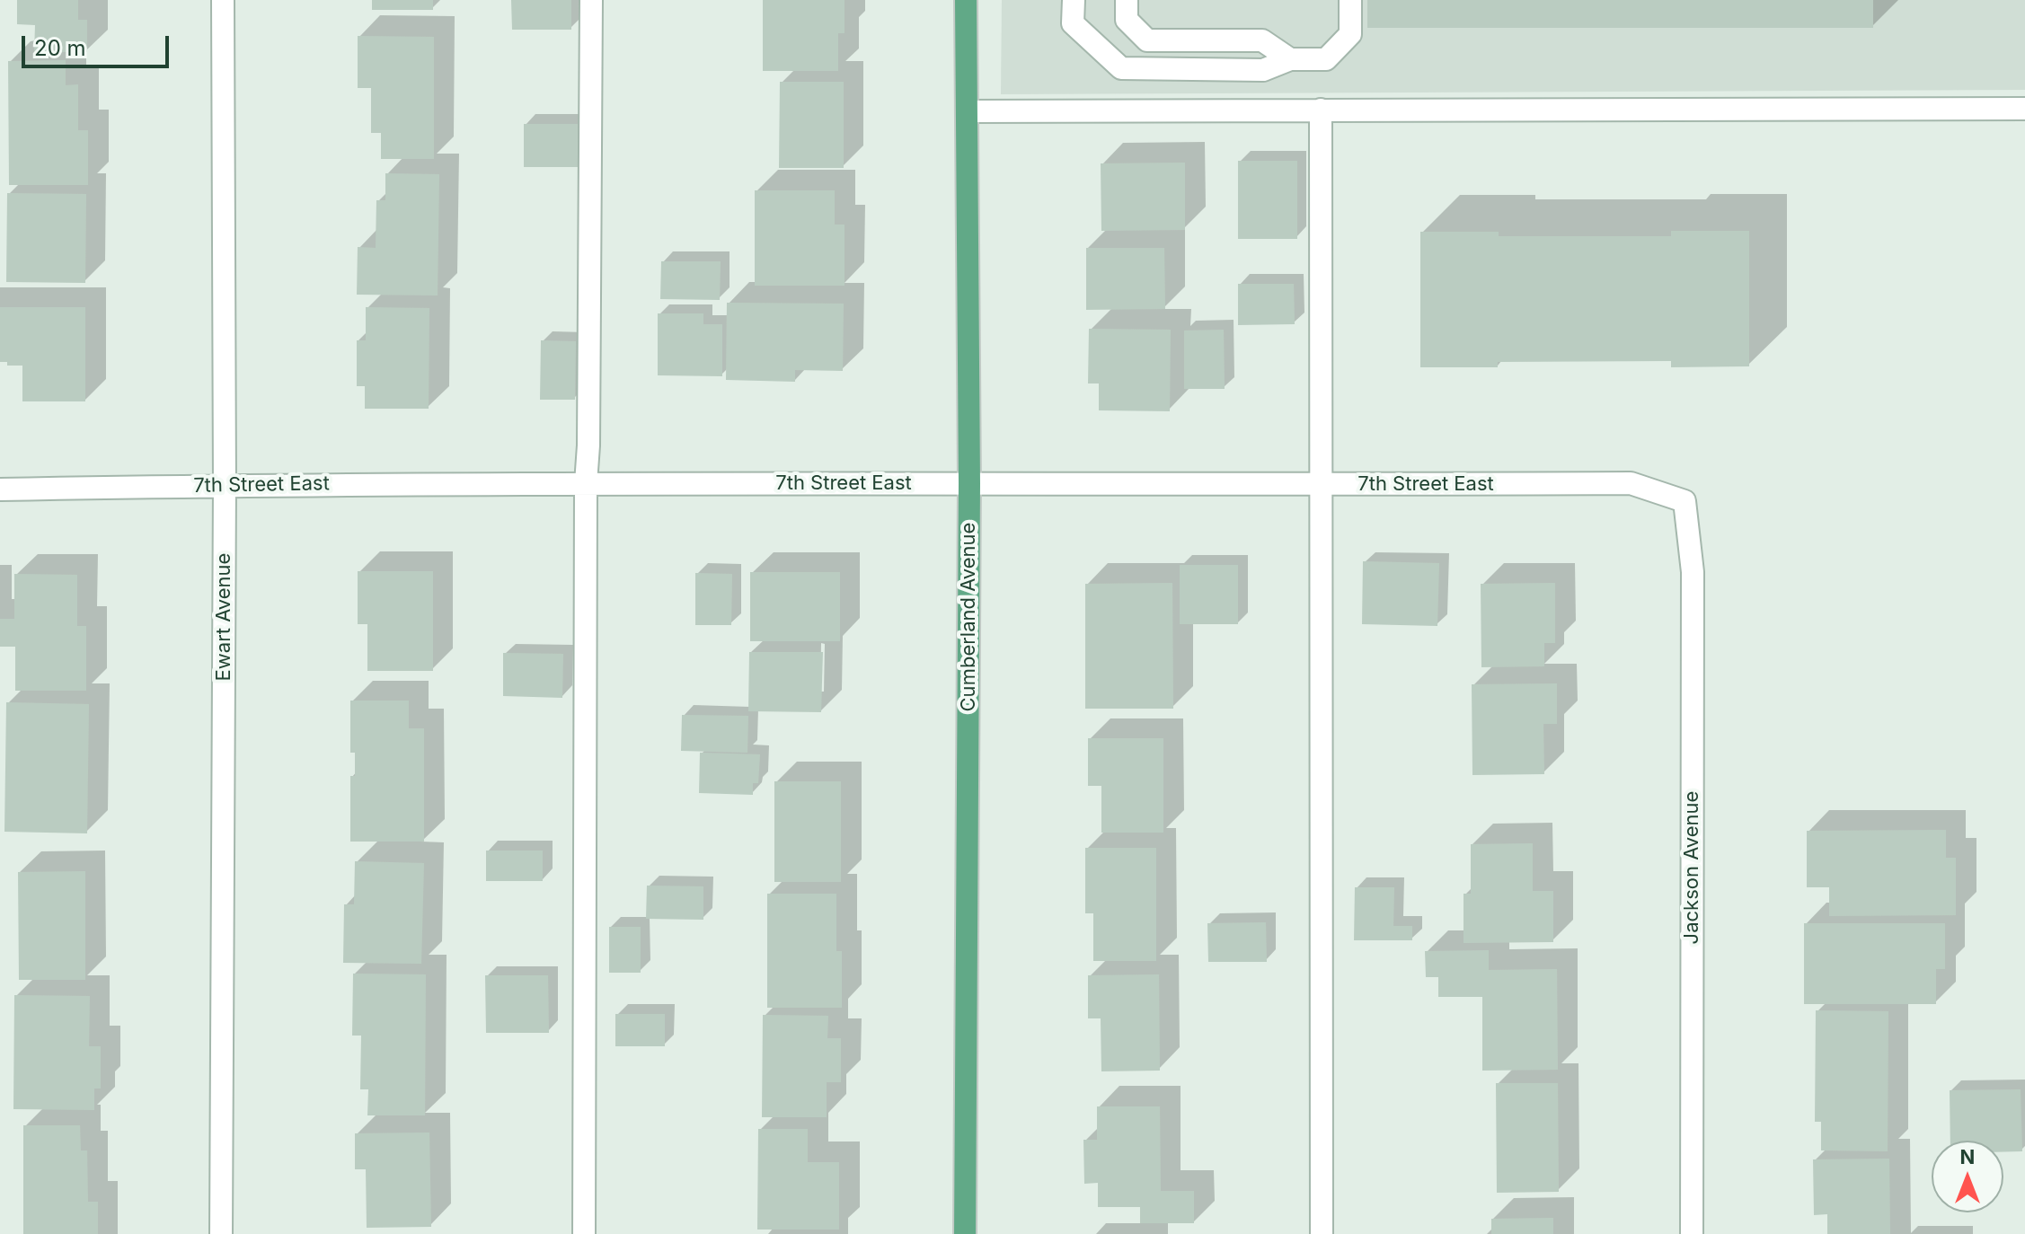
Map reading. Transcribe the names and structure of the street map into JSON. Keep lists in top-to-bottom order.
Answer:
{
  "streets": {
    "main road": ["Cumberland Avenue"],
    "street": ["7th Street East", "Ewart Avenue", "Jackson Avenue"]
  },
  "crossings": [
    ["7th Street East", "Ewart Avenue"],
    ["7th Street East", "Cumberland Avenue"],
    ["7th Street East", "Jackson Avenue"]
  ],
  "scale_bar": "20 m",
  "north": "top"
}
